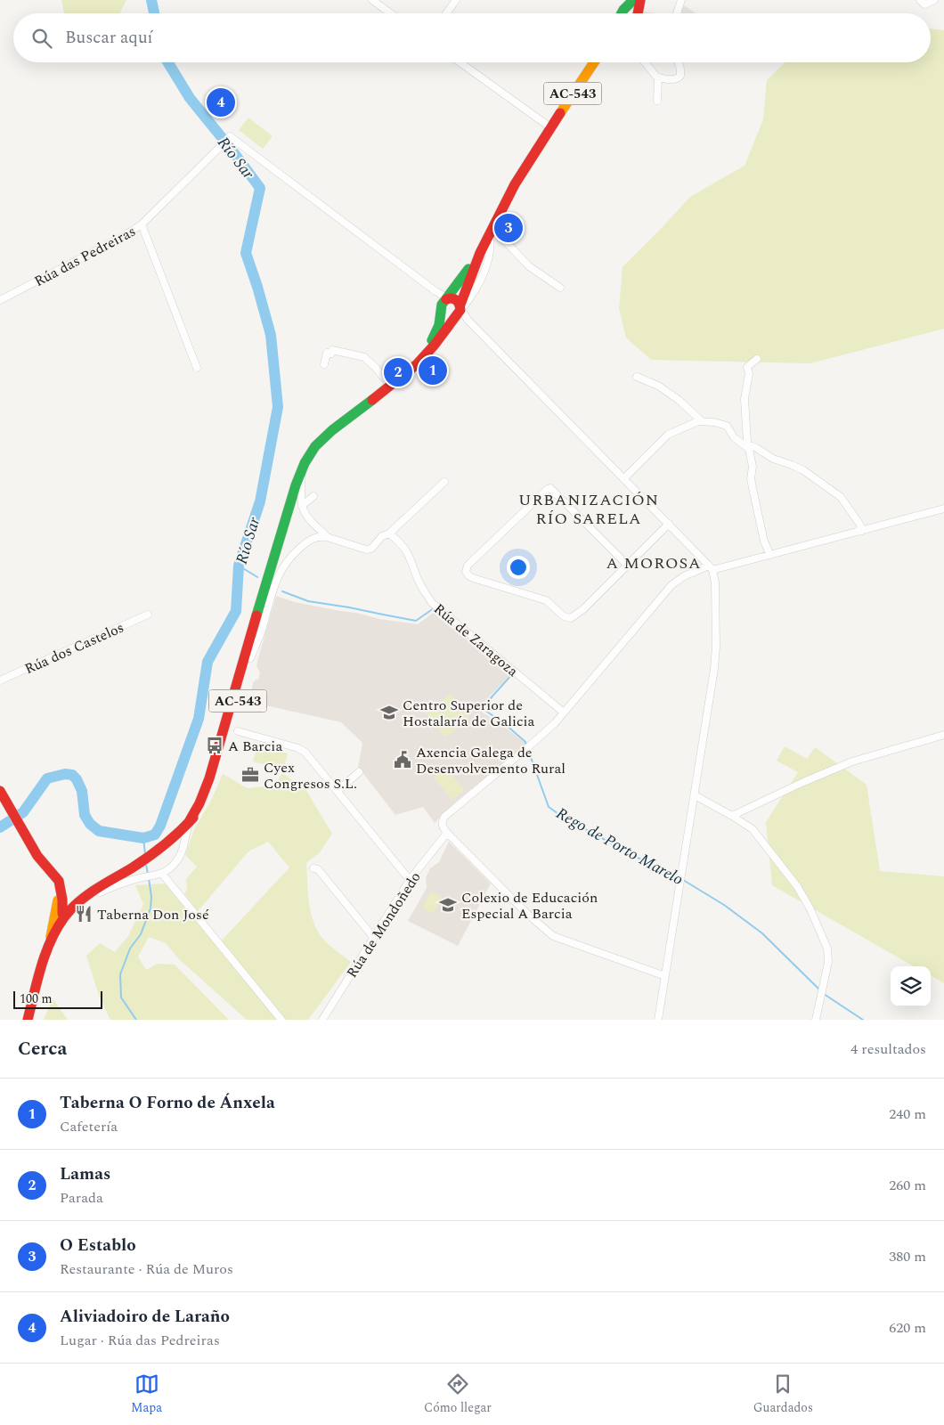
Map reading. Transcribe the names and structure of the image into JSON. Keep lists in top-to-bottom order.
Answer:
{
  "streets": {
    "main road": ["AC-543"],
    "street": [
      "Rúa das Pedreiras",
      "Rúa de Zaragoza",
      "Rúa dos Castelos",
      "Rúa de Mondoñedo"
    ]
  },
  "districts": ["URBANIZACIÓN RÍO SARELA", "A MOROSA"],
  "water": ["Río Sar", "Rego de Porto Marelo"],
  "places": {
    "school or university": ["Centro Superior de Hostalaría de Galicia", "Colexio de Educación Especial A Barcia"],
    "bus stop": ["A Barcia"],
    "public building": ["Axencia Galega de Desenvolvemento Rural"],
    "office": ["Cyex Congresos S.L."],
    "restaurant": ["Taberna Don José"]
  },
  "scale_bar": "100 m",
  "page": {
    "search": "Buscar aquí",
    "pins": [
      "4",
      "3",
      "1",
      "2"
    ],
    "scale": "100 m",
    "heading": ["Cerca", "4 resultados"],
    "list": [
      {
        "mark": "1",
        "name": "Taberna O Forno de Ánxela",
        "note": "Cafetería",
        "value": "240 m"
      },
      {
        "mark": "2",
        "name": "Lamas",
        "note": "Parada",
        "value": "260 m"
      },
      {
        "mark": "3",
        "name": "O Establo",
        "note": "Restaurante · Rúa de Muros",
        "value": "380 m"
      },
      {
        "mark": "4",
        "name": "Aliviadoiro de Laraño",
        "note": "Lugar · Rúa das Pedreiras",
        "value": "620 m"
      }
    ],
    "nav": ["Mapa", "Cómo llegar", "Guardados"]
  }
}
